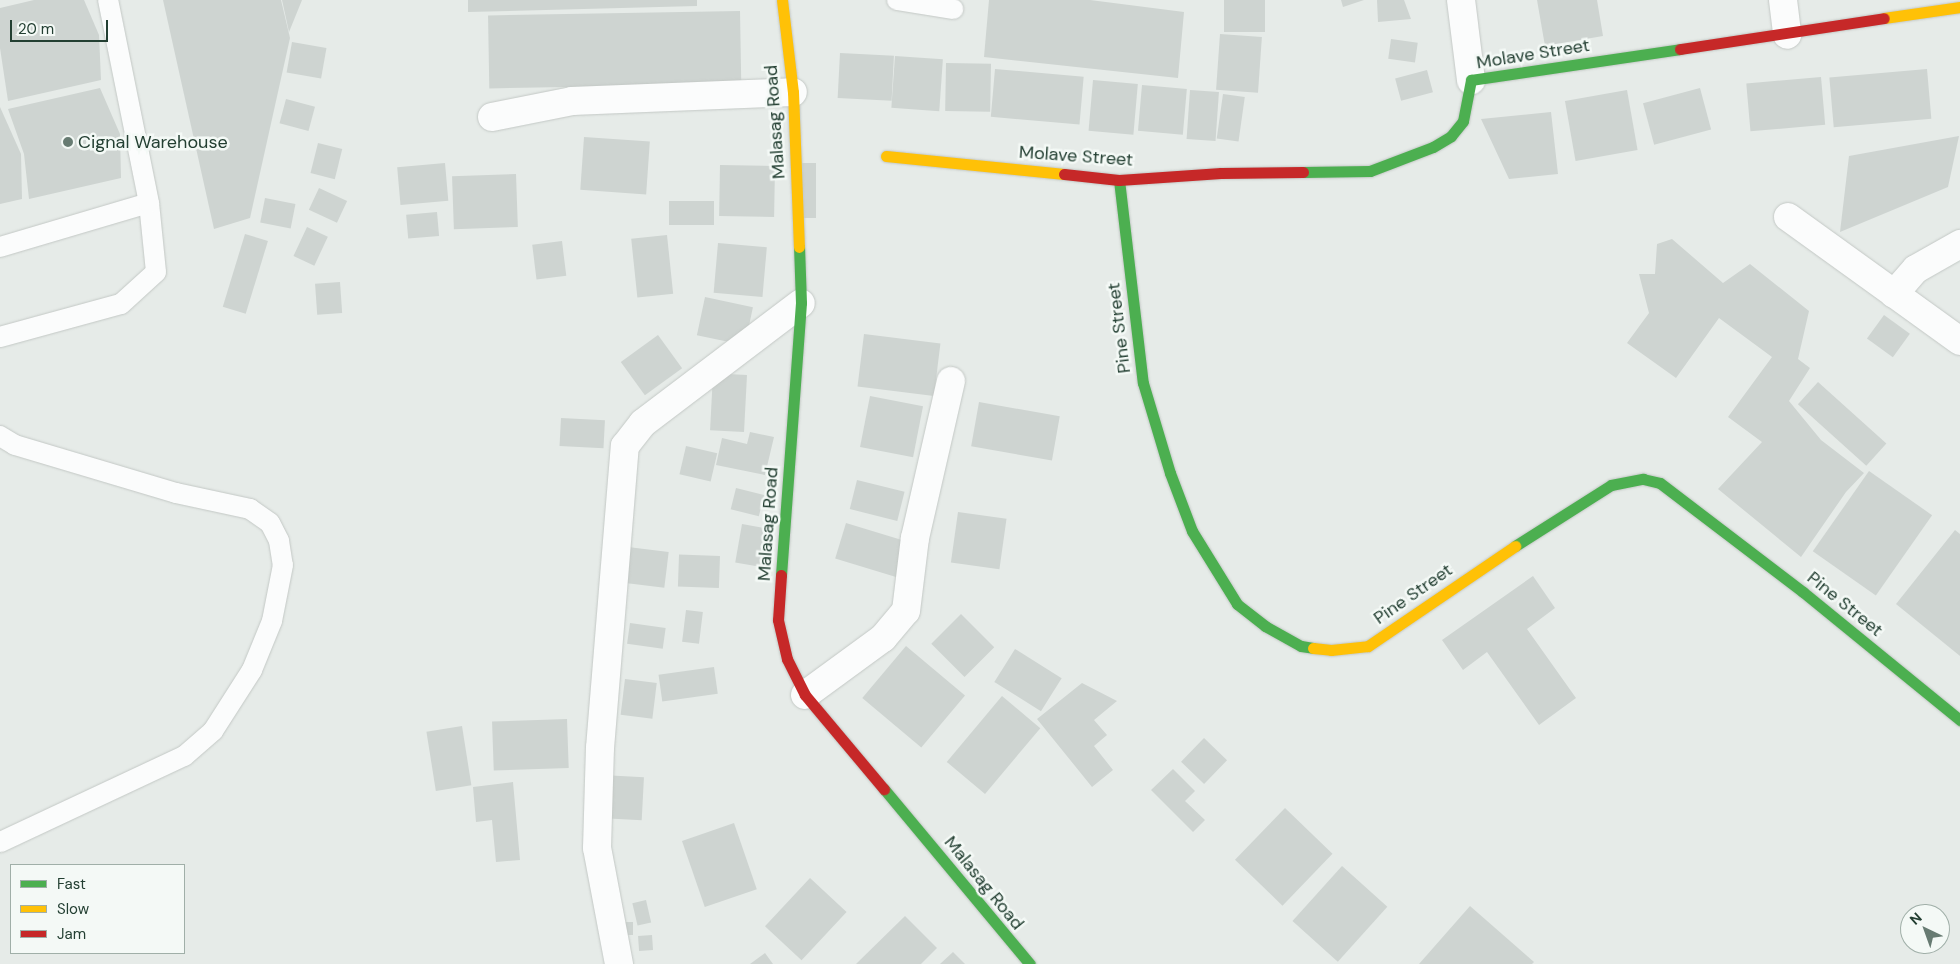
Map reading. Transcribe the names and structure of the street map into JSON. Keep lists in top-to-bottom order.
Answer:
{
  "streets": {
    "street": ["Molave Street", "Malasag Road", "Pine Street"]
  },
  "crossings": [
    ["Molave Street", "Pine Street"]
  ],
  "places": ["Cignal Warehouse"],
  "legend": ["Fast", "Slow", "Jam"],
  "scale_bar": "20 m",
  "north": "top left"
}
